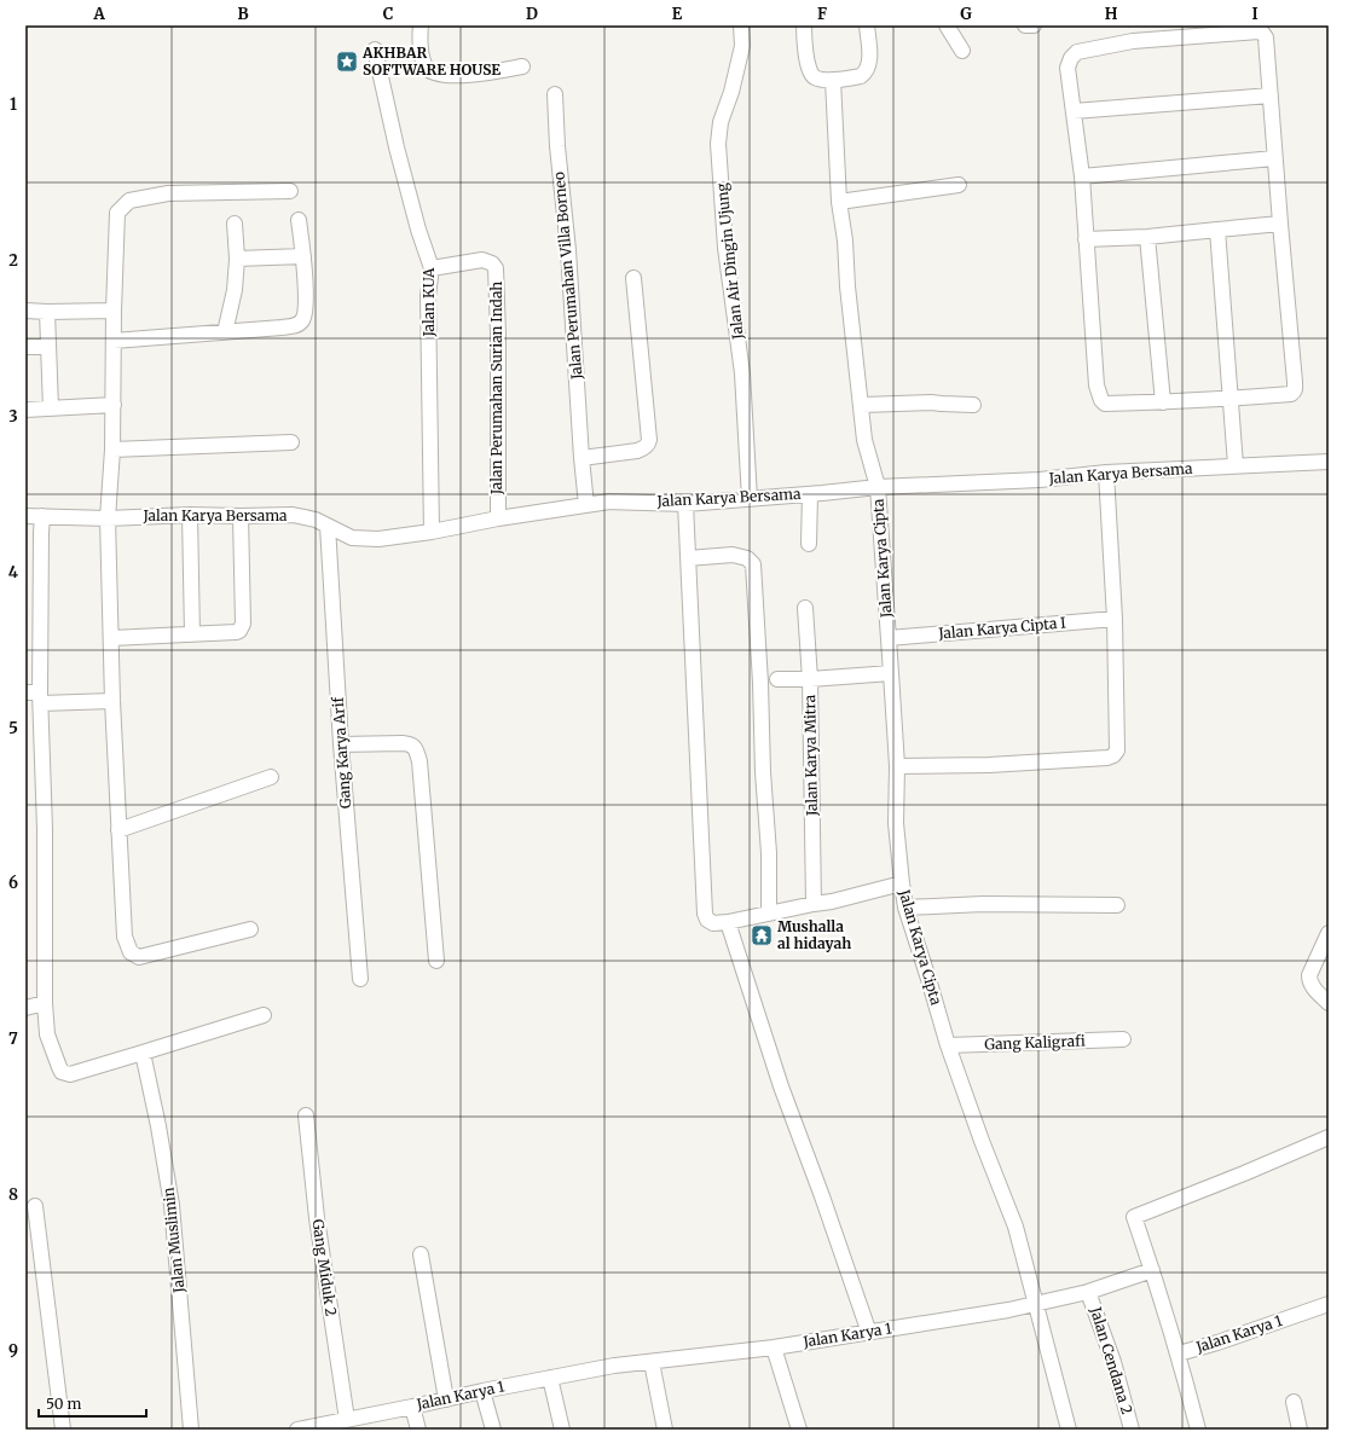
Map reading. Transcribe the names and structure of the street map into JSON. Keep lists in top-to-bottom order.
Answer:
{
  "streets": {
    "street": [
      "Jalan Air Dingin Ujung",
      "Jalan Perumahan Villa Borneo",
      "Jalan KUA",
      "Jalan Perumahan Surian Indah",
      "Jalan Karya Bersama",
      "Jalan Karya Cipta",
      "Jalan Karya Cipta I",
      "Gang Karya Arif",
      "Jalan Karya Mitra",
      "Gang Kaligrafi",
      "Jalan Muslimin",
      "Gang Miduk 2",
      "Jalan Karya 1",
      "Jalan Cendana 2"
    ]
  },
  "crossings": [
    ["Jalan Air Dingin Ujung", "Jalan Karya Bersama"],
    ["Jalan Perumahan Villa Borneo", "Jalan Karya Bersama"],
    ["Jalan KUA", "Jalan Perumahan Surian Indah"],
    ["Jalan KUA", "Jalan Karya Bersama"],
    ["Jalan Perumahan Surian Indah", "Jalan Karya Bersama"],
    ["Jalan Karya Bersama", "Jalan Karya Cipta"],
    ["Jalan Karya Bersama", "Gang Karya Arif"],
    ["Jalan Karya Cipta", "Jalan Karya Cipta I"],
    ["Jalan Karya Cipta", "Gang Kaligrafi"],
    ["Jalan Karya Cipta", "Jalan Karya 1"],
    ["Gang Miduk 2", "Jalan Karya 1"],
    ["Jalan Karya 1", "Jalan Cendana 2"]
  ],
  "places": {
    "place": ["AKHBAR SOFTWARE HOUSE"],
    "temple": ["Mushalla al hidayah"]
  },
  "scale_bar": "50 m",
  "grid": {
    "columns": [
      "A",
      "B",
      "C",
      "D",
      "E",
      "F",
      "G",
      "H",
      "I"
    ],
    "rows": [
      "1",
      "2",
      "3",
      "4",
      "5",
      "6",
      "7",
      "8",
      "9"
    ]
  }
}
